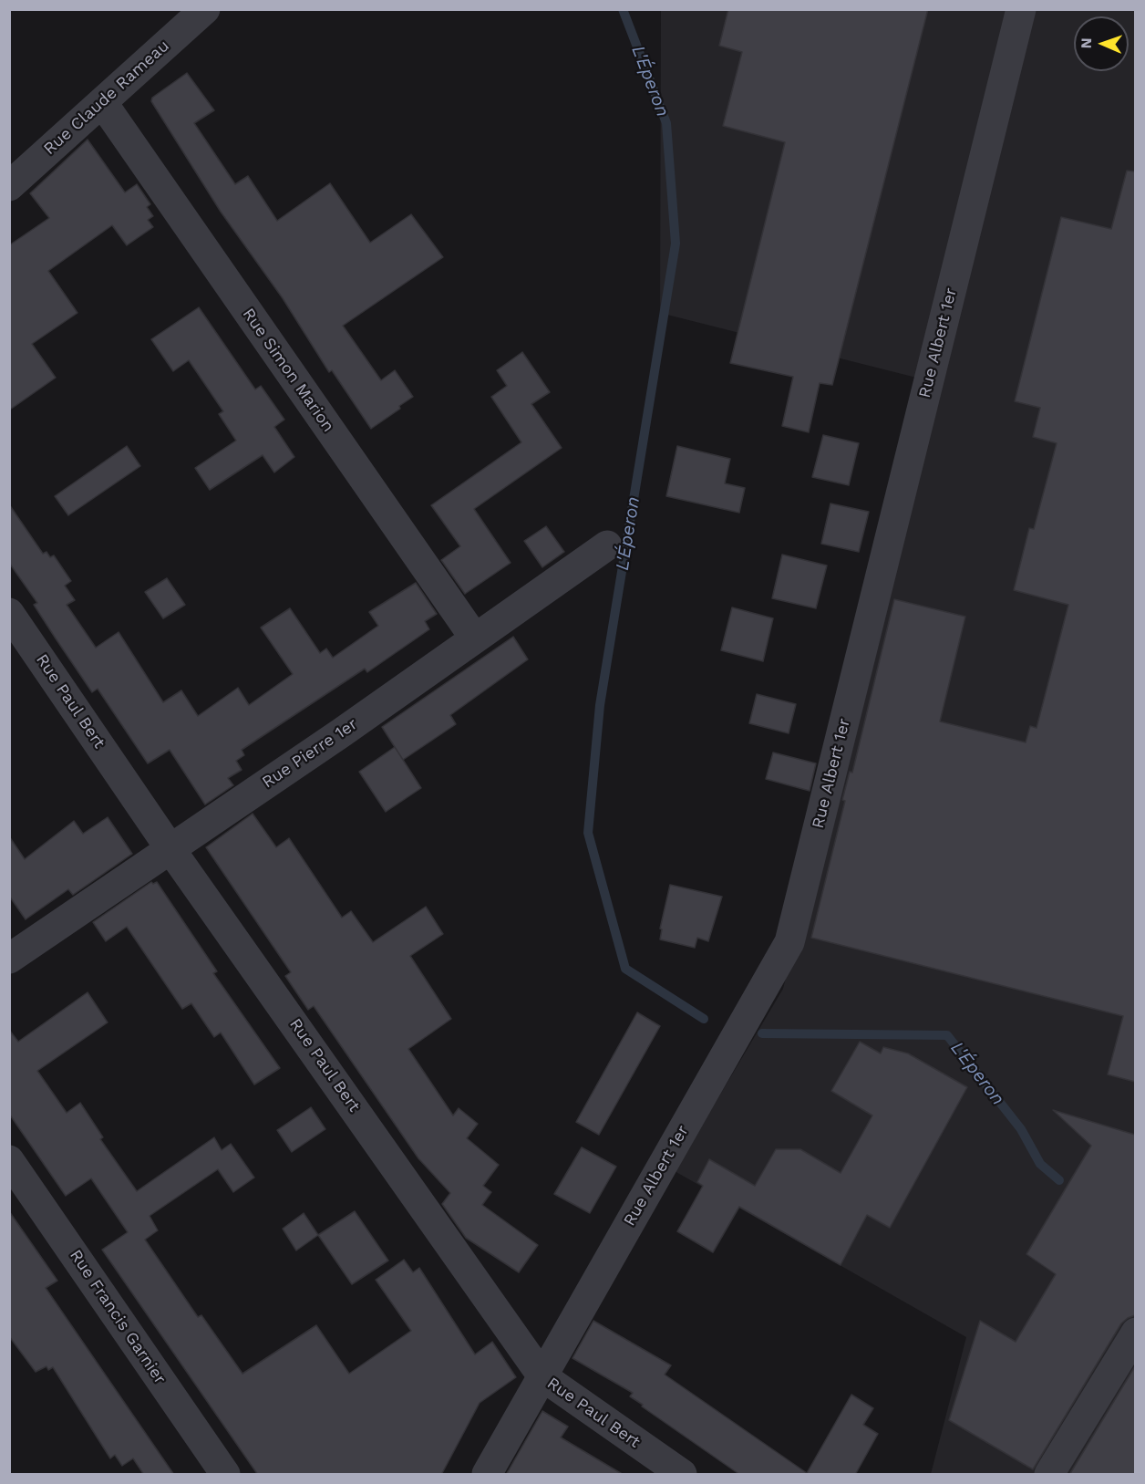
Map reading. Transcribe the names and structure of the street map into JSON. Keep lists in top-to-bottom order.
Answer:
{
  "streets": {
    "street": [
      "Rue Claude Rameau",
      "Rue Albert 1er",
      "Rue Simon Marion",
      "Rue Paul Bert",
      "Rue Pierre 1er",
      "Rue Francis Garnier"
    ]
  },
  "crossings": [
    ["Rue Claude Rameau", "Rue Simon Marion"],
    ["Rue Albert 1er", "Rue Paul Bert"],
    ["Rue Simon Marion", "Rue Pierre 1er"],
    ["Rue Paul Bert", "Rue Pierre 1er"]
  ],
  "water": ["L'Éperon"],
  "north": "left"
}
